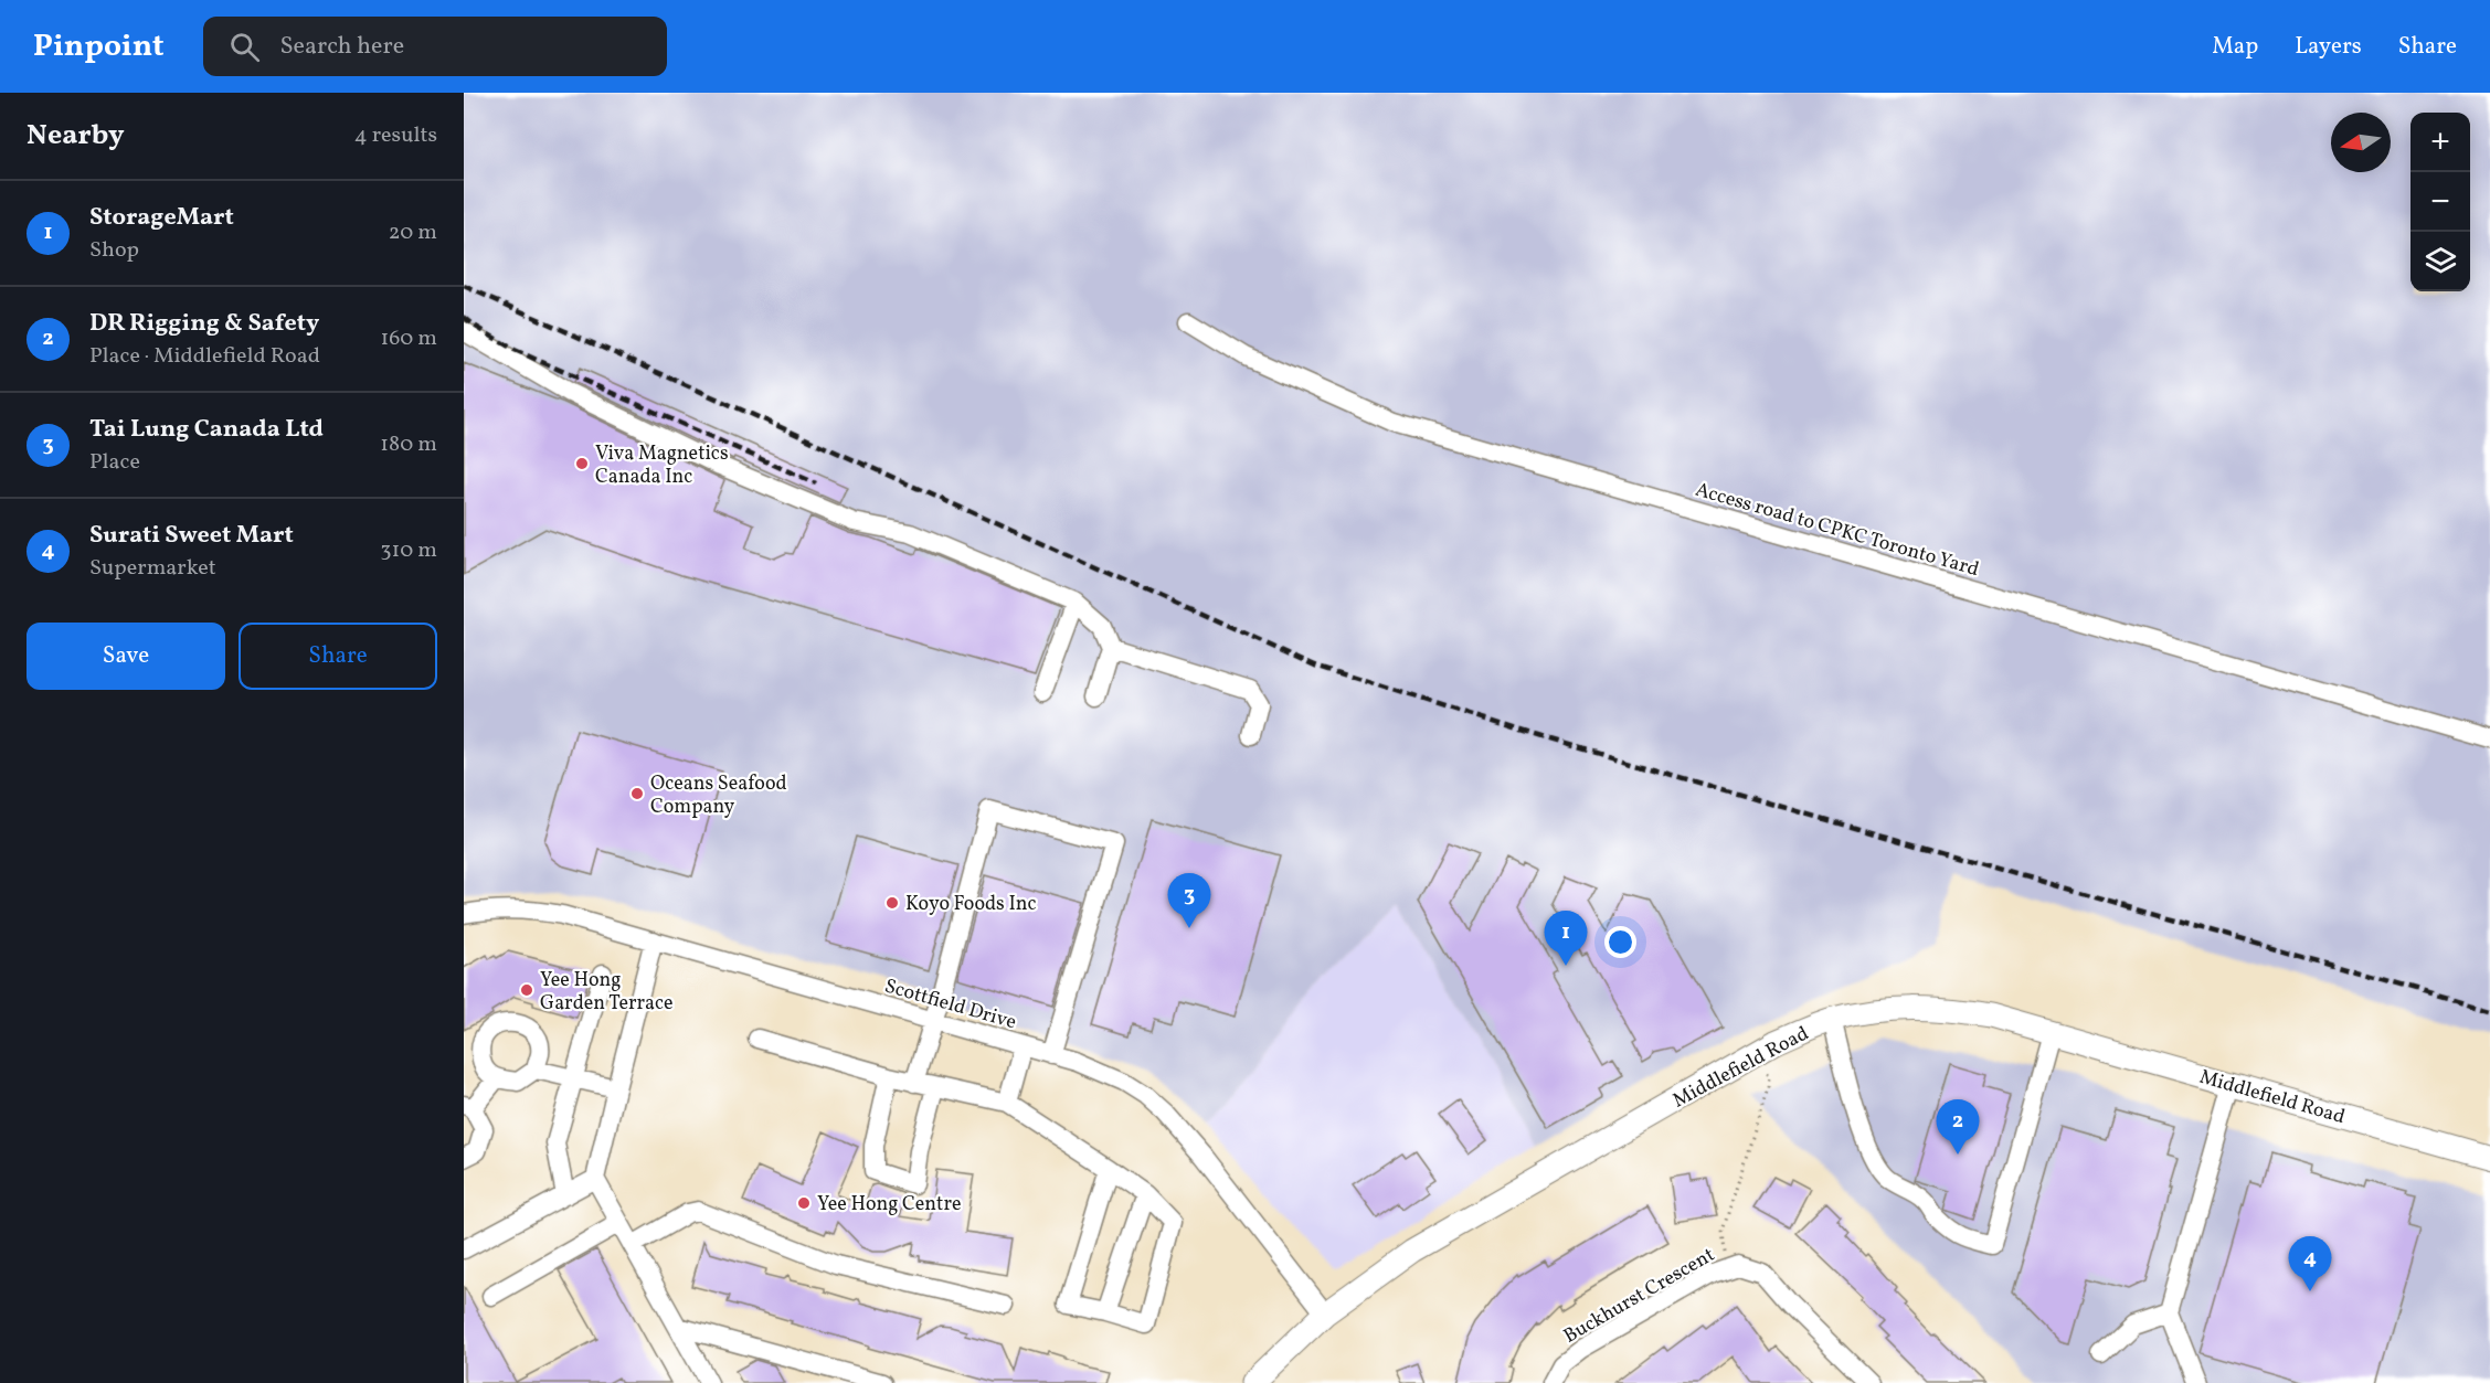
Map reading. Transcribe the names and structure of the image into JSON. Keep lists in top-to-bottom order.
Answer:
{
  "streets": {
    "main road": ["Middlefield Road"],
    "street": ["Access road to CPKC Toronto Yard", "Scottfield Drive", "Buckhurst Crescent"]
  },
  "crossings": [
    ["Scottfield Drive", "Middlefield Road"]
  ],
  "places": [
    "Viva Magnetics Canada Inc",
    "Oceans Seafood Company",
    "Koyo Foods Inc",
    "Yee Hong Garden Terrace",
    "Yee Hong Centre"
  ],
  "north": "left",
  "page": {
    "header": "Pinpoint",
    "search": "Search here",
    "nav": ["Map", "Layers", "Share"],
    "heading": ["Nearby", "4 results"],
    "map_buttons": ["+", "−"],
    "list": [
      {
        "mark": "1",
        "name": "StorageMart",
        "note": "Shop",
        "value": "20 m"
      },
      {
        "mark": "2",
        "name": "DR Rigging & Safety",
        "note": "Place · Middlefield Road",
        "value": "160 m"
      },
      {
        "mark": "3",
        "name": "Tai Lung Canada Ltd",
        "note": "Place",
        "value": "180 m"
      },
      {
        "mark": "4",
        "name": "Surati Sweet Mart",
        "note": "Supermarket",
        "value": "310 m"
      }
    ],
    "buttons": ["Save", "Share"],
    "pins": [
      "3",
      "1",
      "2",
      "4"
    ]
  }
}
